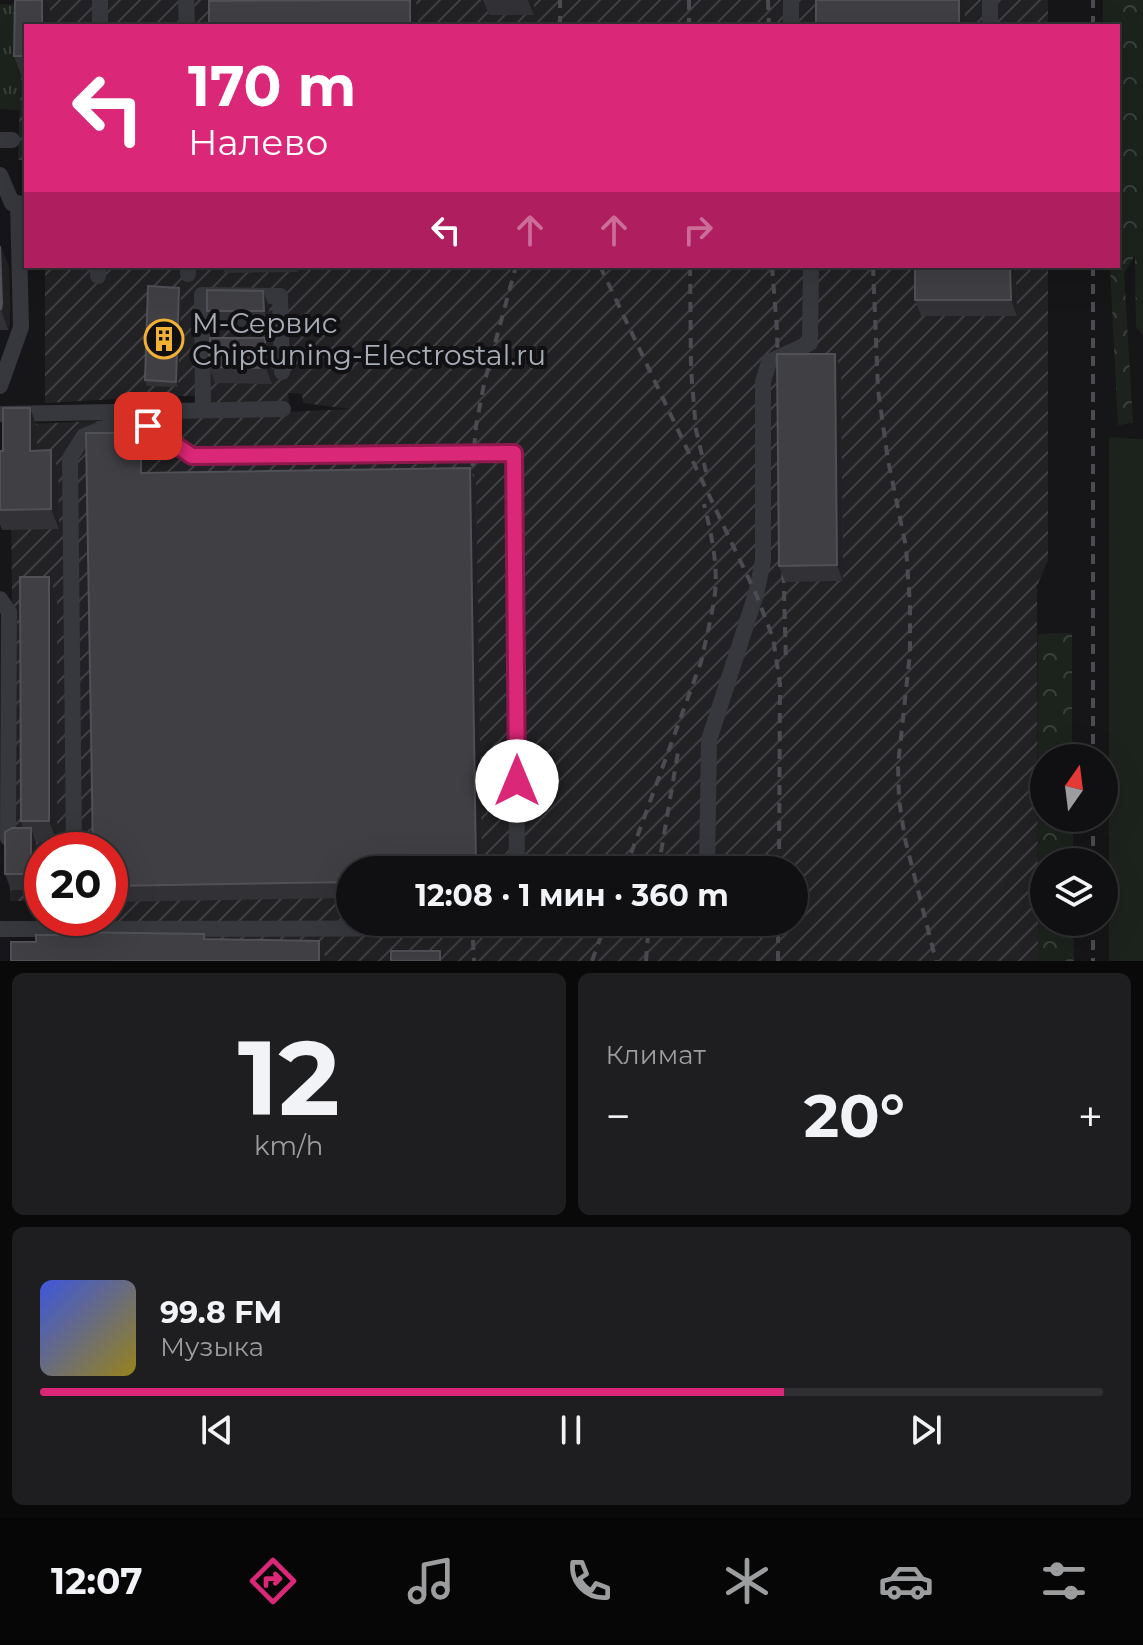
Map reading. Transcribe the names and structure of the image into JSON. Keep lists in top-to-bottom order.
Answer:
{
  "places": {
    "building": ["M-Сервис Chiptuning-Electrostal.ru"]
  },
  "north": "top",
  "page": {
    "turn": ["170 m", "Налево"],
    "limit": "20",
    "trip": "12:08 · 1 мин · 360 m",
    "tile": [
      ["12", "km/h"],
      "Климат"
    ],
    "heat": ["−", "20°", "+"],
    "song": ["99.8 FM", "Музыка"],
    "tabs": "12:07"
  }
}
